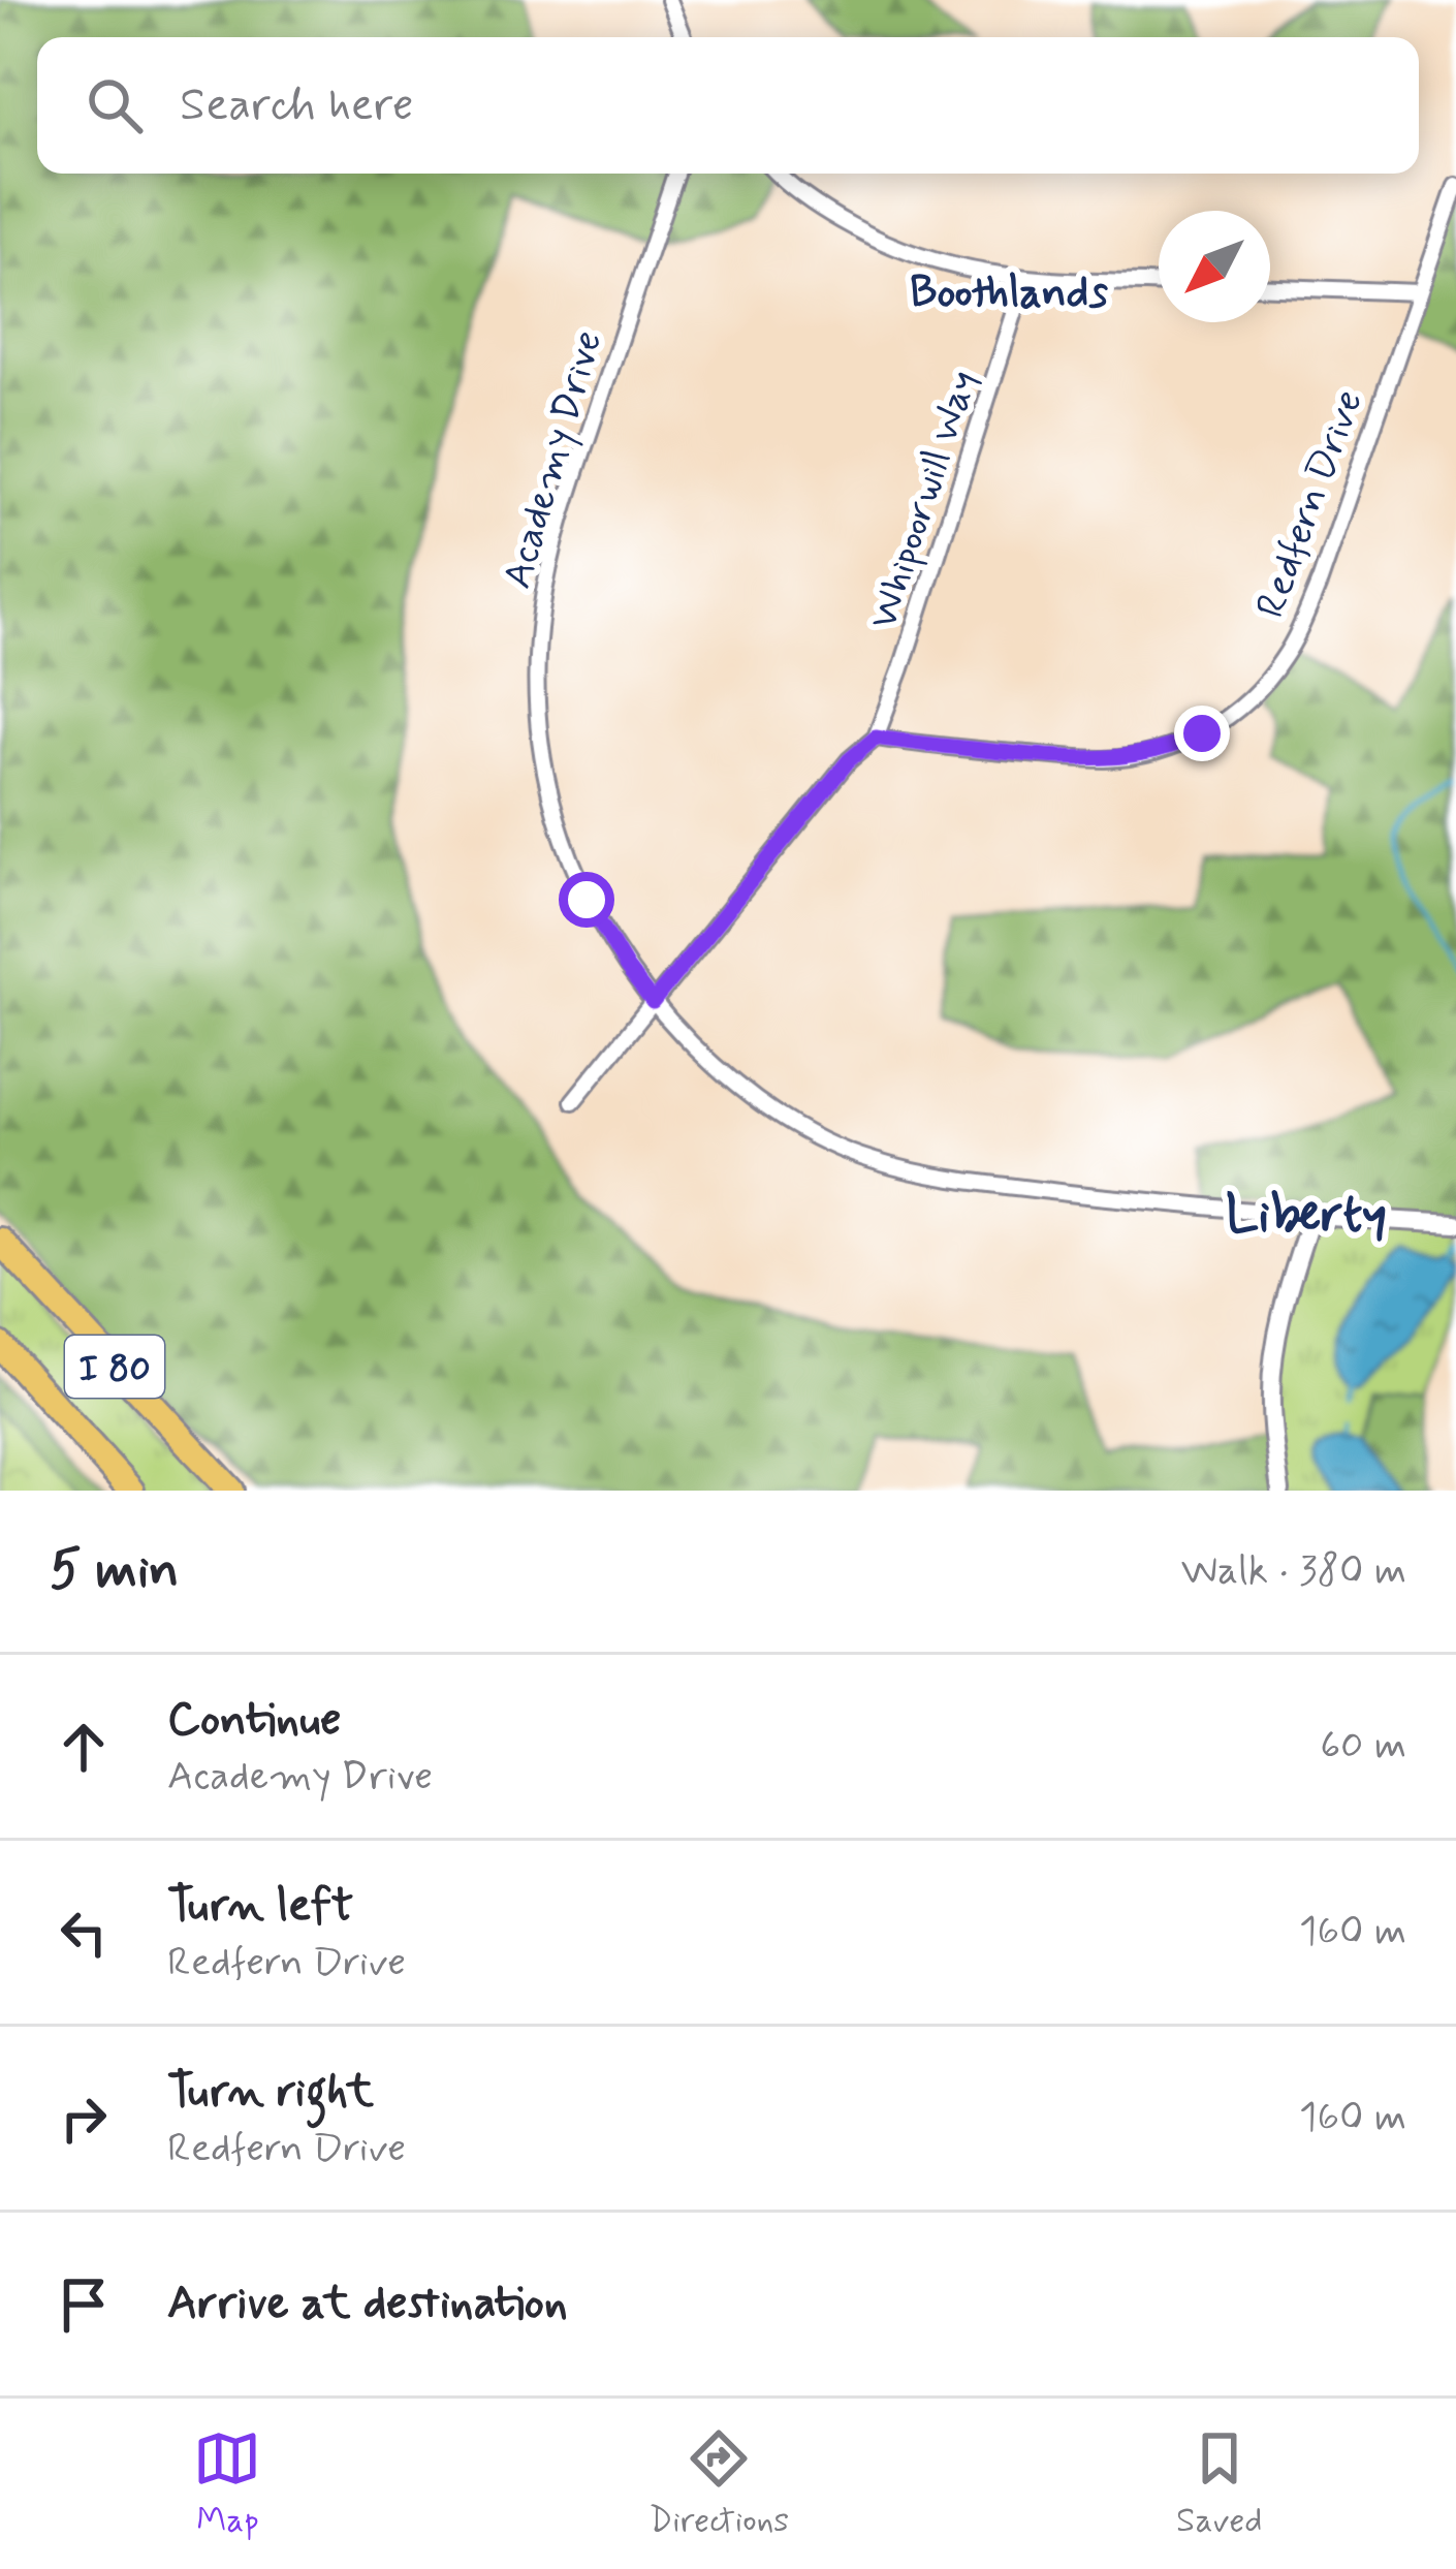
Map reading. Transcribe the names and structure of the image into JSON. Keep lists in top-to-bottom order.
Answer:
{
  "streets": {
    "highway": ["I 80"],
    "street": ["Academy Drive", "Whipoorwill Way", "Redfern Drive"]
  },
  "crossings": [
    ["Whipoorwill Way", "Redfern Drive"]
  ],
  "districts": ["Boothlands", "Liberty"],
  "north": "bottom left",
  "page": {
    "search": "Search here",
    "heading": ["5 min", "Walk · 380 m"],
    "list": [
      ["Continue", "Academy Drive", "60 m"],
      ["Turn left", "Redfern Drive", "160 m"],
      ["Turn right", "Redfern Drive", "160 m"],
      "Arrive at destination"
    ],
    "nav": ["Map", "Directions", "Saved"]
  }
}
